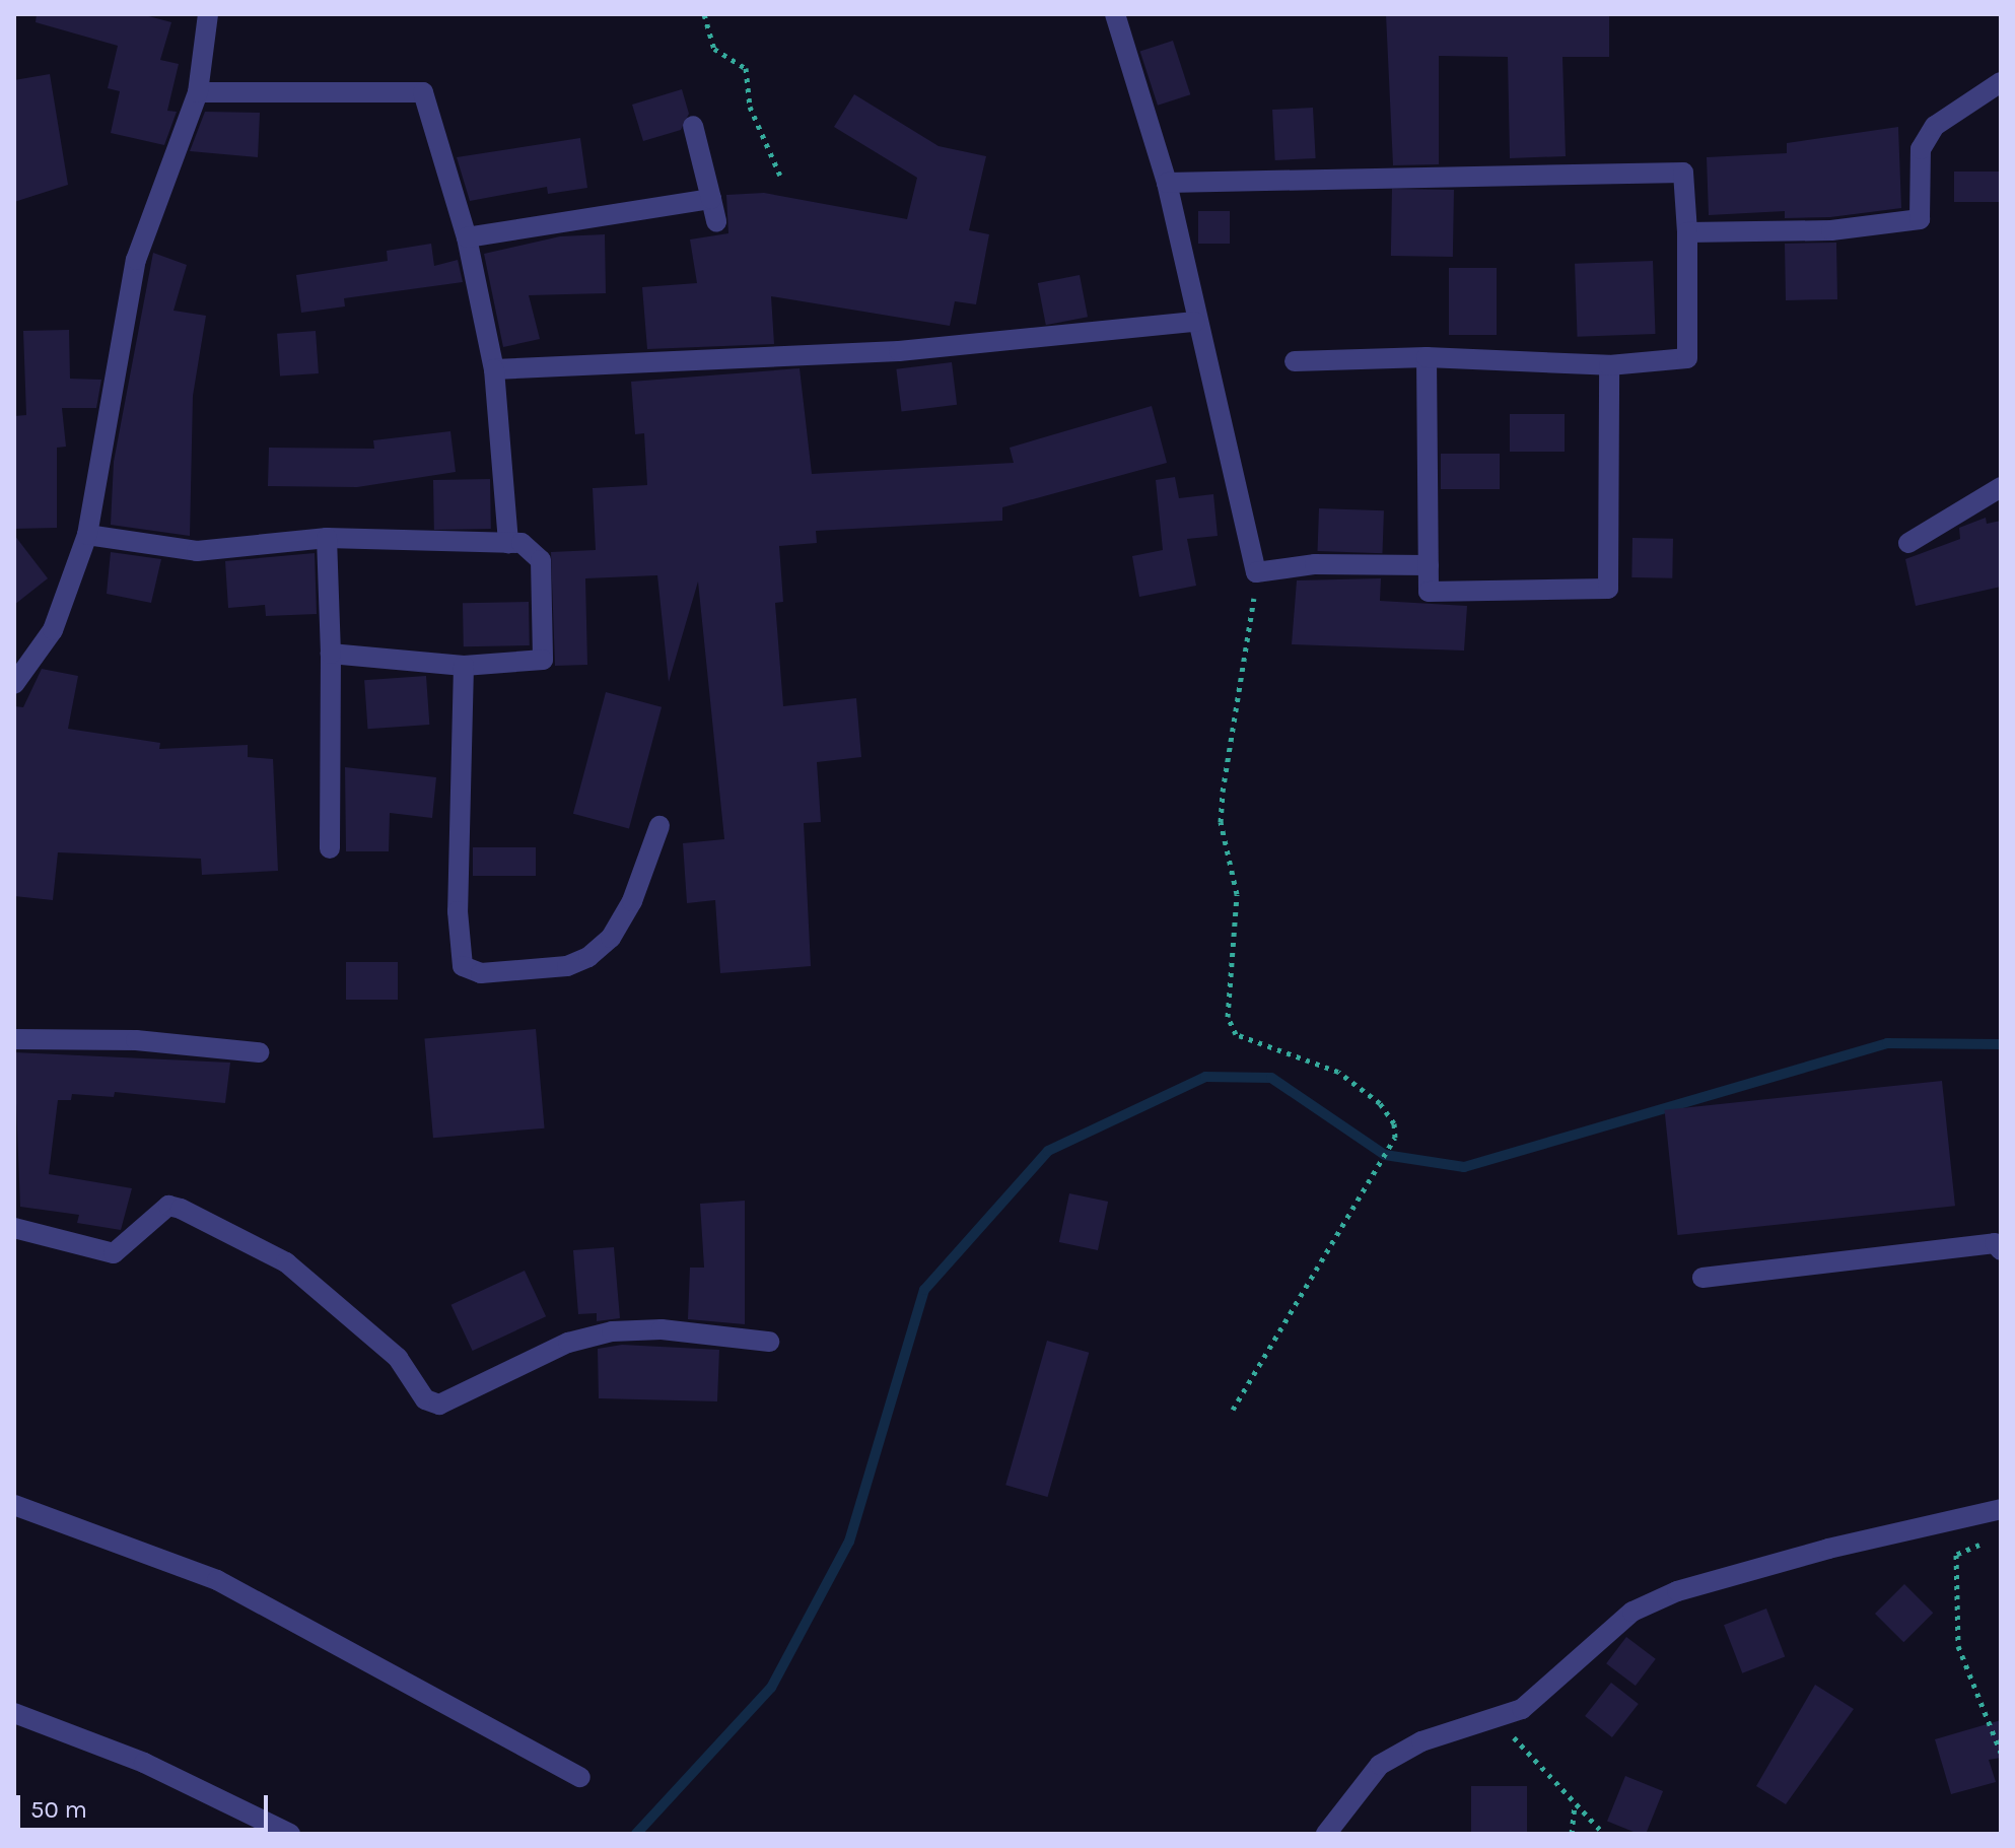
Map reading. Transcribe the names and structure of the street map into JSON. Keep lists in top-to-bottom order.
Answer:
{
  "scale_bar": "50 m"
}
